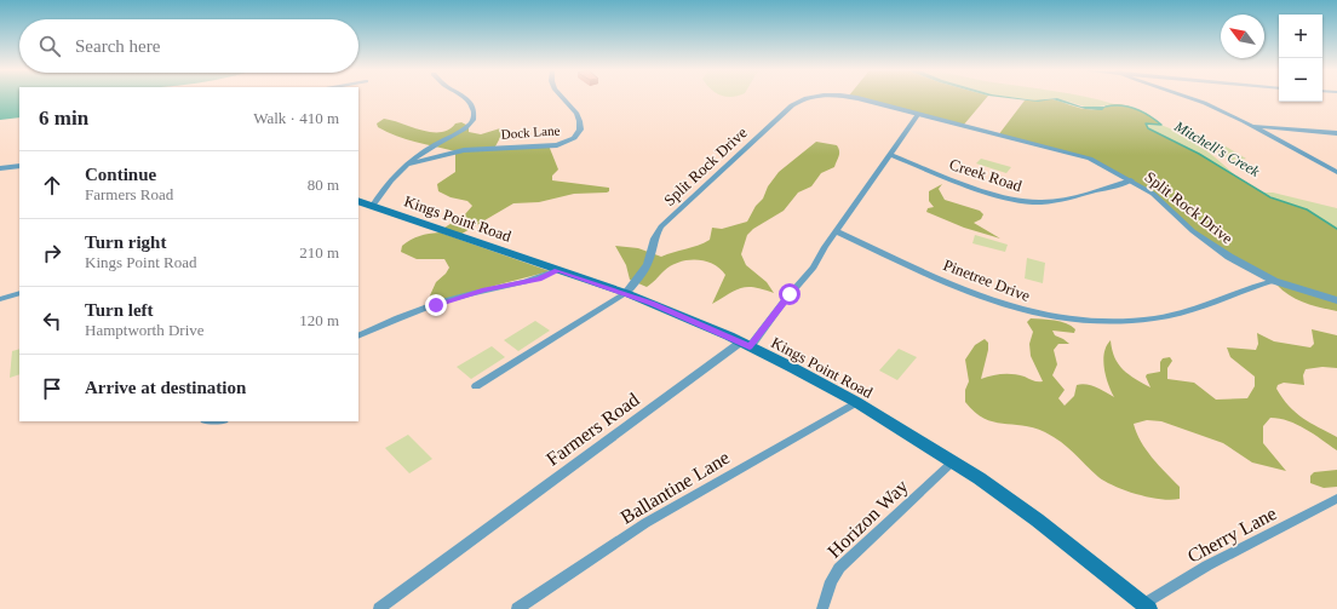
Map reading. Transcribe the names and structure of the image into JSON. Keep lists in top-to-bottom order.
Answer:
{
  "streets": {
    "main road": ["Kings Point Road"],
    "street": [
      "Dock Lane",
      "Split Rock Drive",
      "Creek Road",
      "Pinetree Drive",
      "Farmers Road",
      "Ballantine Lane",
      "Horizon Way",
      "Cherry Lane"
    ]
  },
  "crossings": [
    ["Dock Lane", "Kings Point Road"],
    ["Split Rock Drive", "Creek Road"],
    ["Split Rock Drive", "Kings Point Road"],
    ["Split Rock Drive", "Pinetree Drive"],
    ["Split Rock Drive", "Farmers Road"],
    ["Creek Road", "Farmers Road"],
    ["Kings Point Road", "Farmers Road"],
    ["Kings Point Road", "Ballantine Lane"],
    ["Kings Point Road", "Horizon Way"],
    ["Kings Point Road", "Cherry Lane"],
    ["Pinetree Drive", "Farmers Road"]
  ],
  "water": ["Mitchell's Creek"],
  "north": "top left",
  "page": {
    "map_buttons": ["+", "−"],
    "search": "Search here",
    "heading": ["6 min", "Walk · 410 m"],
    "list": [
      ["Continue", "Farmers Road", "80 m"],
      ["Turn right", "Kings Point Road", "210 m"],
      ["Turn left", "Hamptworth Drive", "120 m"],
      "Arrive at destination"
    ]
  }
}
